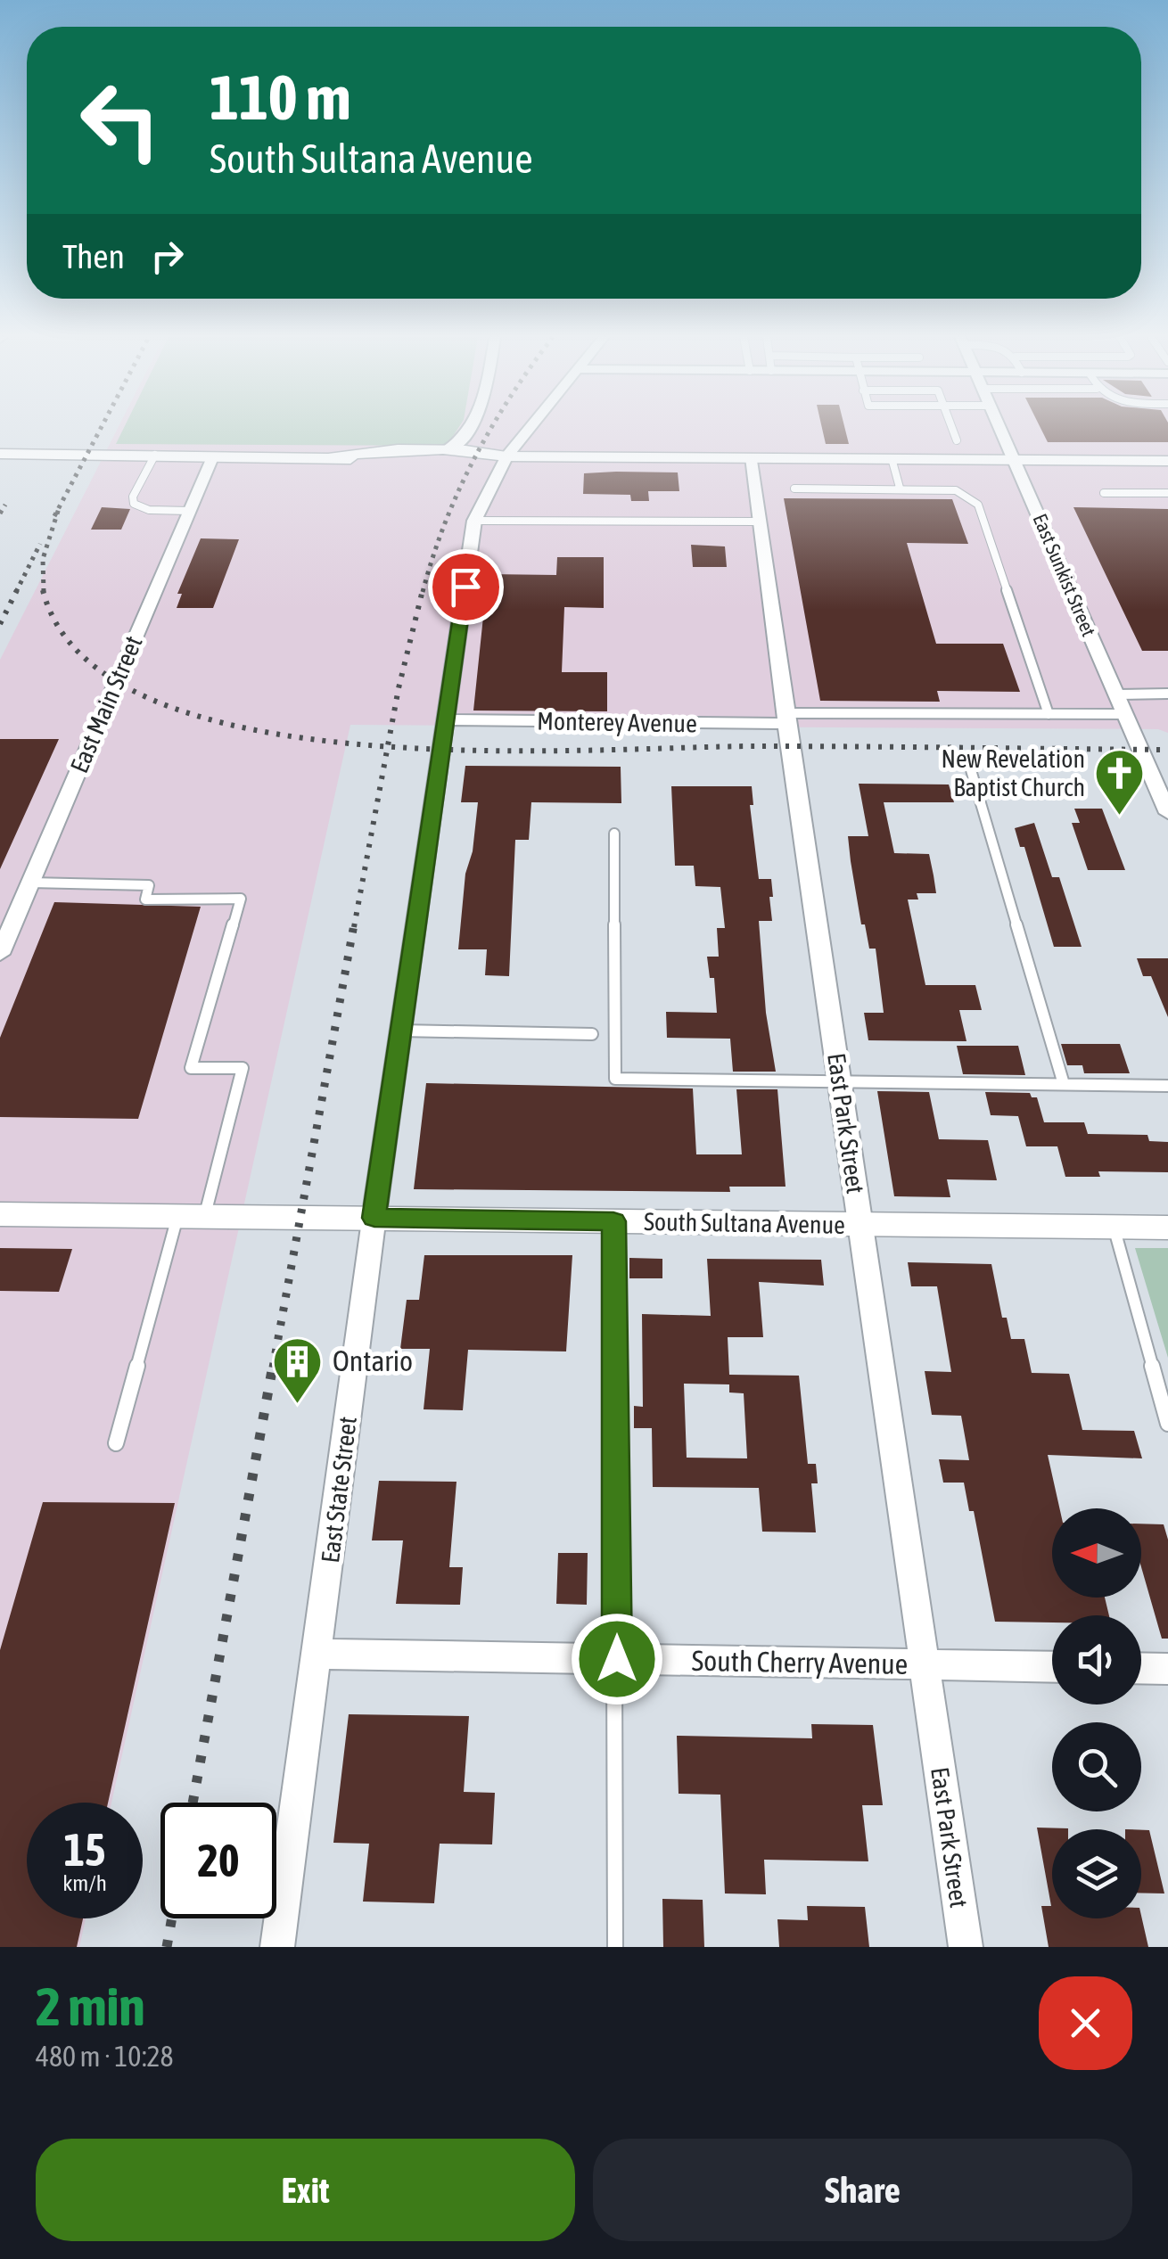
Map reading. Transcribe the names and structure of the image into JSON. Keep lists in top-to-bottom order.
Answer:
{
  "streets": {
    "street": [
      "East Sunkist Street",
      "East Main Street",
      "Monterey Avenue",
      "East Park Street",
      "South Sultana Avenue",
      "East State Street",
      "South Cherry Avenue"
    ]
  },
  "crossings": [
    ["Monterey Avenue", "East Park Street"],
    ["Monterey Avenue", "East State Street"],
    ["East Park Street", "South Sultana Avenue"],
    ["East Park Street", "South Cherry Avenue"],
    ["South Sultana Avenue", "East State Street"],
    ["East State Street", "South Cherry Avenue"]
  ],
  "places": {
    "church": ["New Revelation Baptist Church"],
    "building": ["Ontario"]
  },
  "north": "left",
  "page": {
    "turn": ["110 m", "South Sultana Avenue"],
    "then": "Then",
    "speed": "15 km/h",
    "limit": "20",
    "heading": ["2 min", "480 m · 10:28"],
    "buttons": ["Exit", "Share"]
  }
}
